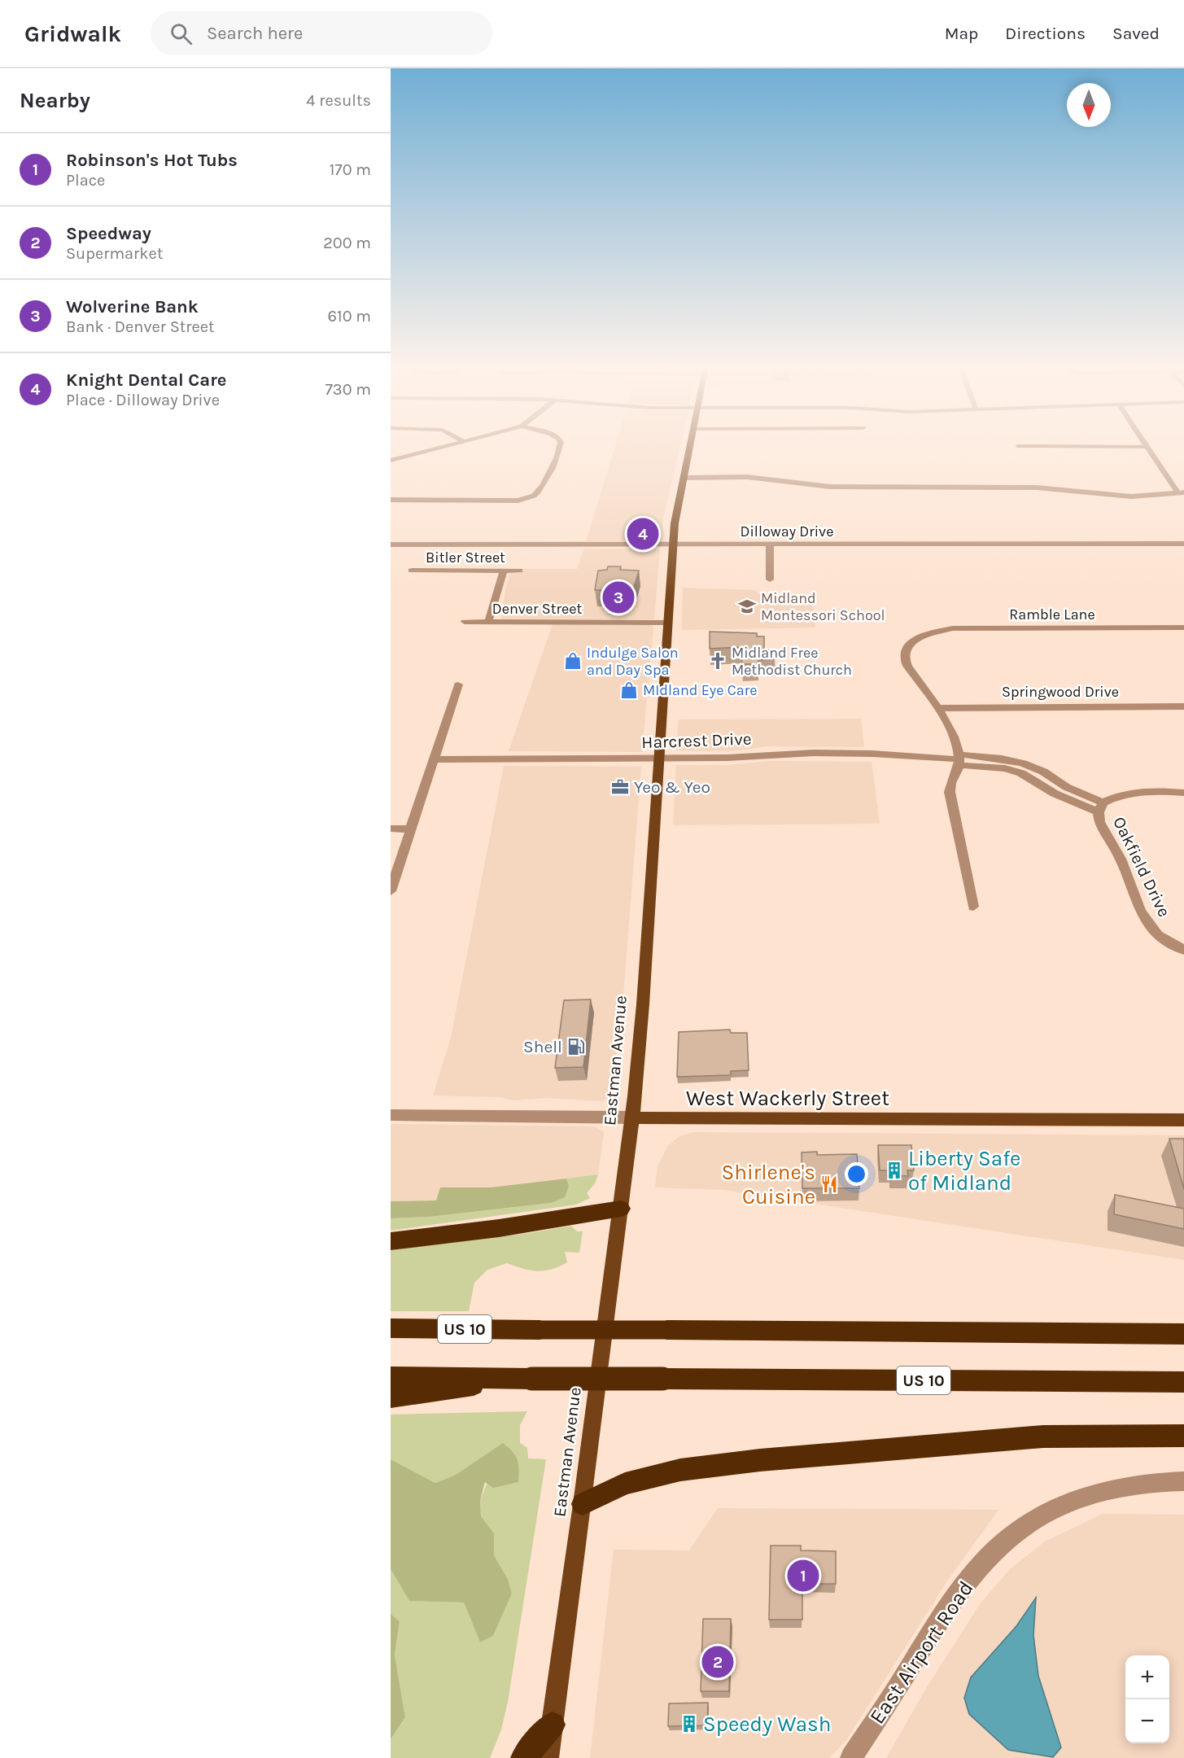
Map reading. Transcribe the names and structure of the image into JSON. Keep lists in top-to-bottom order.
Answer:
{
  "streets": {
    "highway": ["US 10"],
    "main road": ["Eastman Avenue", "West Wackerly Street"],
    "street": [
      "Dilloway Drive",
      "Bitler Street",
      "Denver Street",
      "Ramble Lane",
      "Springwood Drive",
      "Harcrest Drive",
      "Oakfield Drive",
      "East Airport Road"
    ]
  },
  "crossings": [
    ["Dilloway Drive", "Eastman Avenue"],
    ["Denver Street", "Eastman Avenue"],
    ["Ramble Lane", "Springwood Drive"],
    ["Harcrest Drive", "Oakfield Drive"],
    ["Harcrest Drive", "Eastman Avenue"],
    ["Eastman Avenue", "West Wackerly Street"]
  ],
  "places": {
    "school or university": ["Midland Montessori School"],
    "shop": ["Indulge Salon and Day Spa", "MIdland Eye Care"],
    "church": ["Midland Free Methodist Church"],
    "office": ["Yeo & Yeo"],
    "fuel station": ["Shell"],
    "building": ["Liberty Safe of Midland", "Speedy Wash"],
    "restaurant": ["Shirlene's Cuisine"]
  },
  "north": "bottom",
  "page": {
    "header": "Gridwalk",
    "search": "Search here",
    "nav": ["Map", "Directions", "Saved"],
    "heading": ["Nearby", "4 results"],
    "list": [
      {
        "mark": "1",
        "name": "Robinson's Hot Tubs",
        "note": "Place",
        "value": "170 m"
      },
      {
        "mark": "2",
        "name": "Speedway",
        "note": "Supermarket",
        "value": "200 m"
      },
      {
        "mark": "3",
        "name": "Wolverine Bank",
        "note": "Bank · Denver Street",
        "value": "610 m"
      },
      {
        "mark": "4",
        "name": "Knight Dental Care",
        "note": "Place · Dilloway Drive",
        "value": "730 m"
      }
    ],
    "pins": [
      "4",
      "3",
      "1",
      "2"
    ],
    "map_buttons": ["+", "−"]
  }
}
